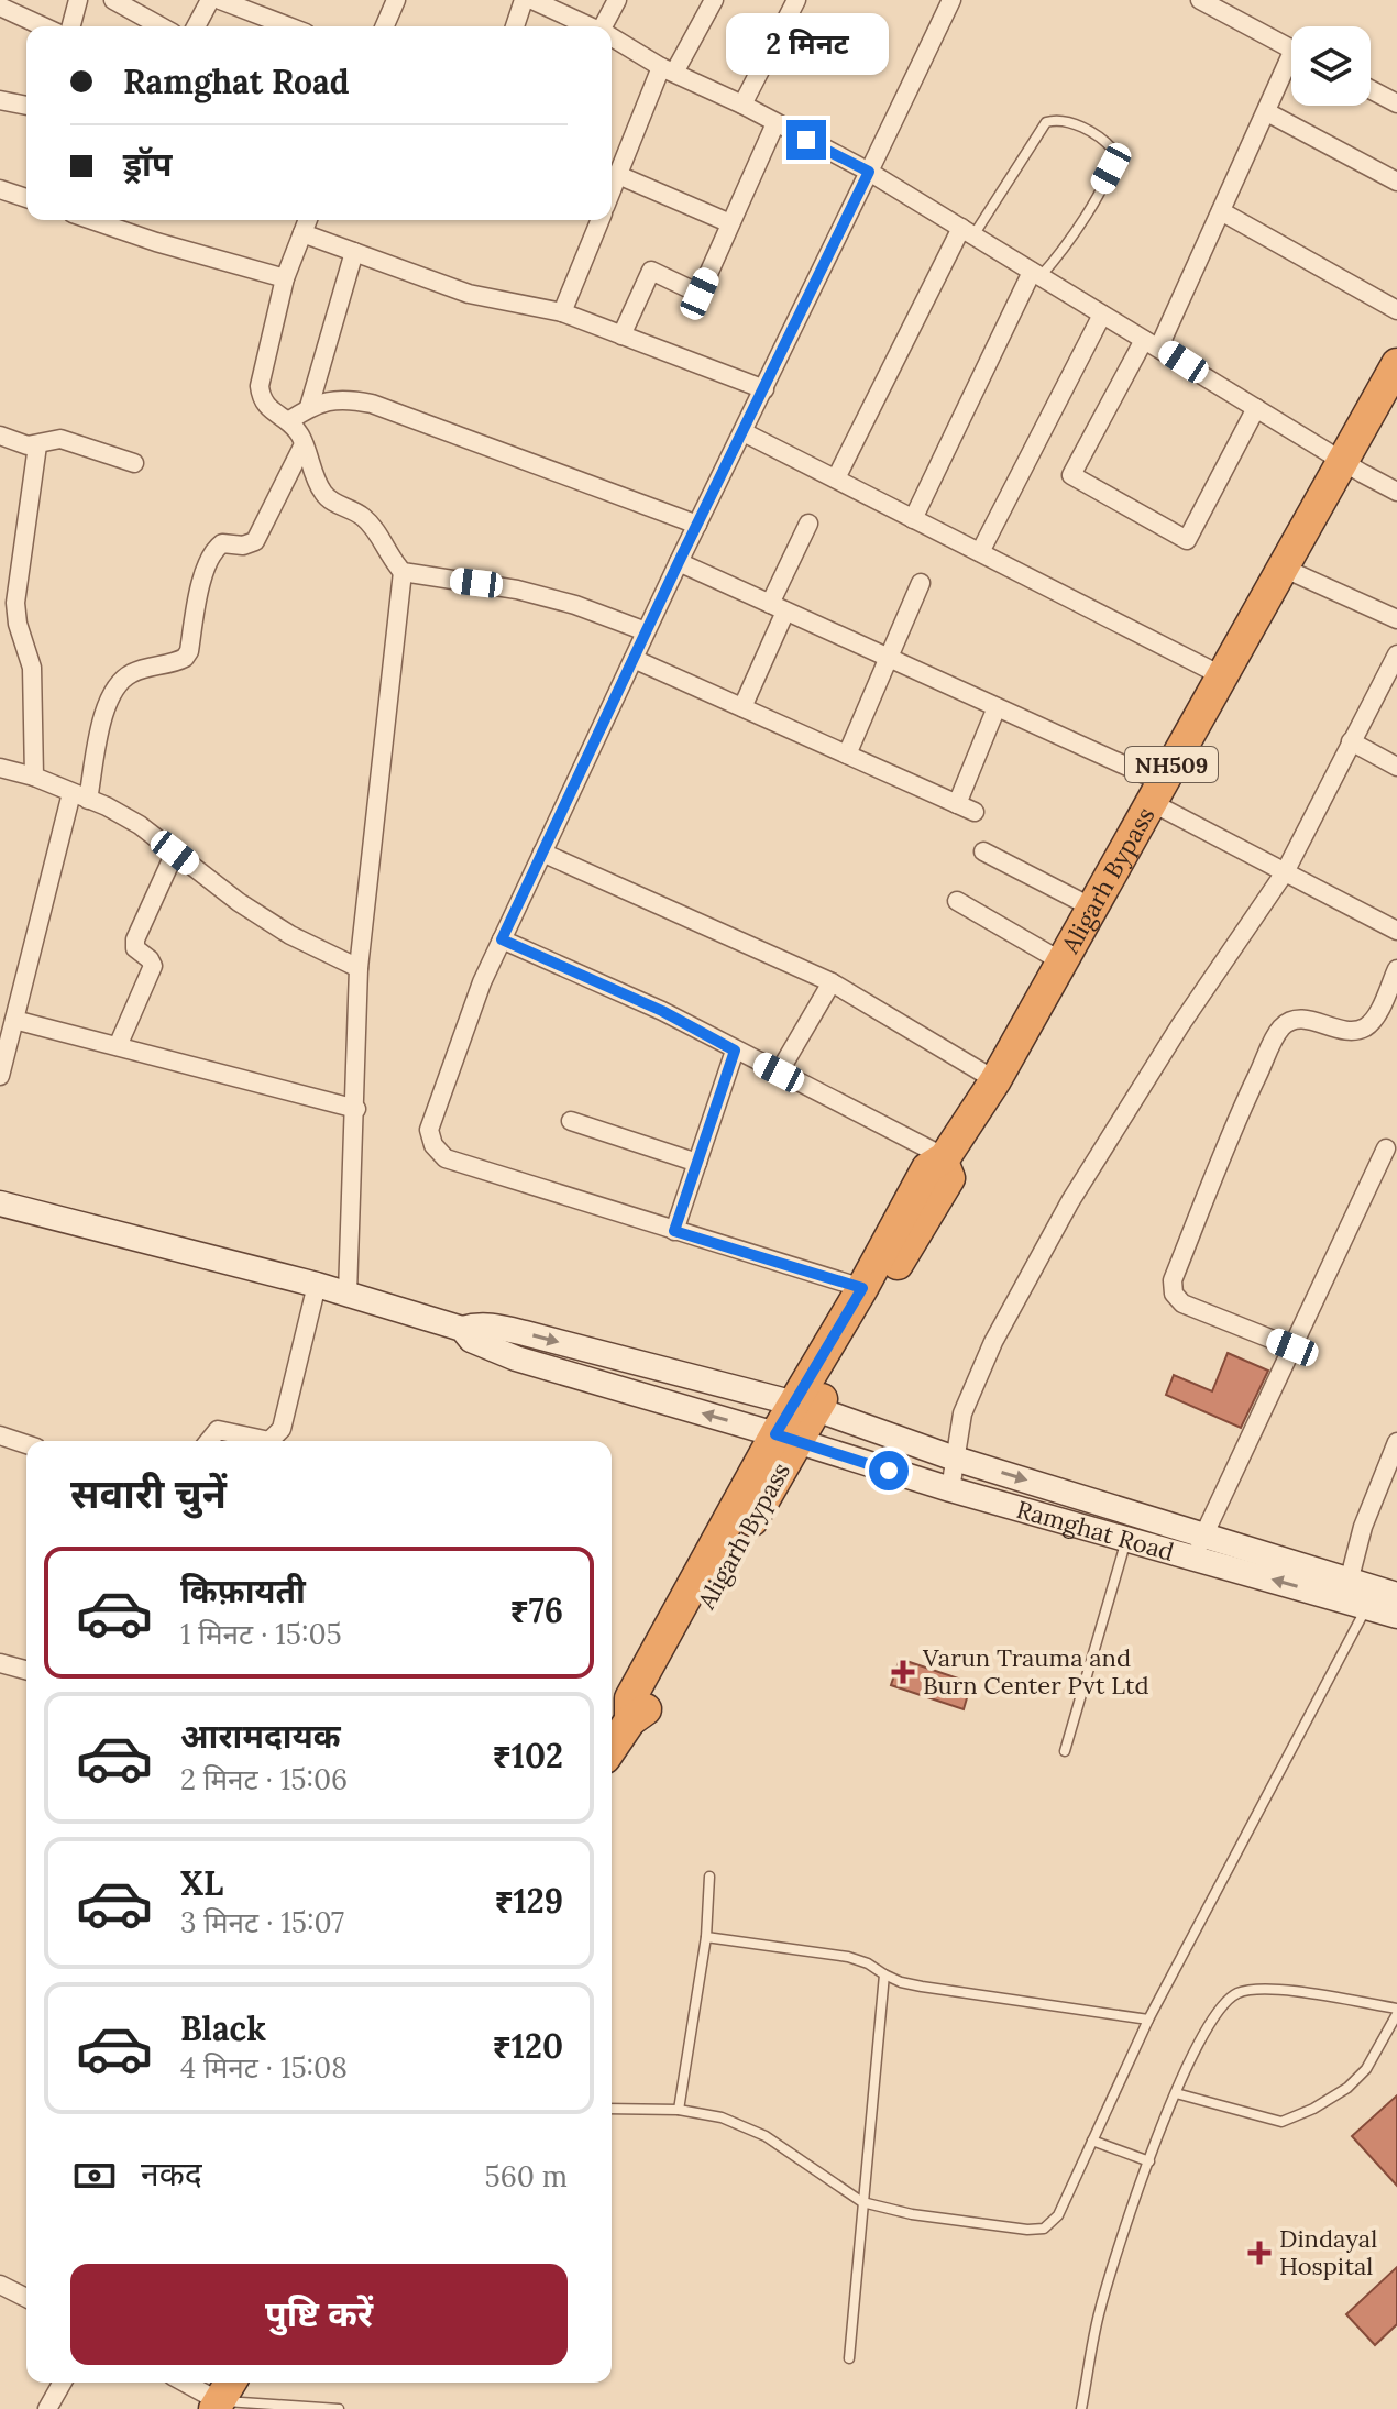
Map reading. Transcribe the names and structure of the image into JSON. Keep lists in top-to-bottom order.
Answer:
{
  "streets": {
    "highway": ["NH509", "Aligarh Bypass"],
    "main road": ["Ramghat Road"]
  },
  "crossings": [
    ["Aligarh Bypass", "Ramghat Road"]
  ],
  "places": {
    "health": ["Varun Trauma and Burn Center Pvt Ltd", "Dindayal Hospital"]
  },
  "page": {
    "bubble": "2 मिनट",
    "banner": ["Ramghat Road", "ड्रॉप"],
    "heading": "सवारी चुनें",
    "list": [
      {
        "name": "किफ़ायती",
        "note": "1 मिनट · 15:05",
        "value": "₹76"
      },
      {
        "name": "आरामदायक",
        "note": "2 मिनट · 15:06",
        "value": "₹102"
      },
      {
        "name": "XL",
        "note": "3 मिनट · 15:07",
        "value": "₹129"
      },
      {
        "name": "Black",
        "note": "4 मिनट · 15:08",
        "value": "₹120"
      }
    ],
    "pay": ["नकद", "560 m"],
    "buttons": "पुष्टि करें"
  }
}
